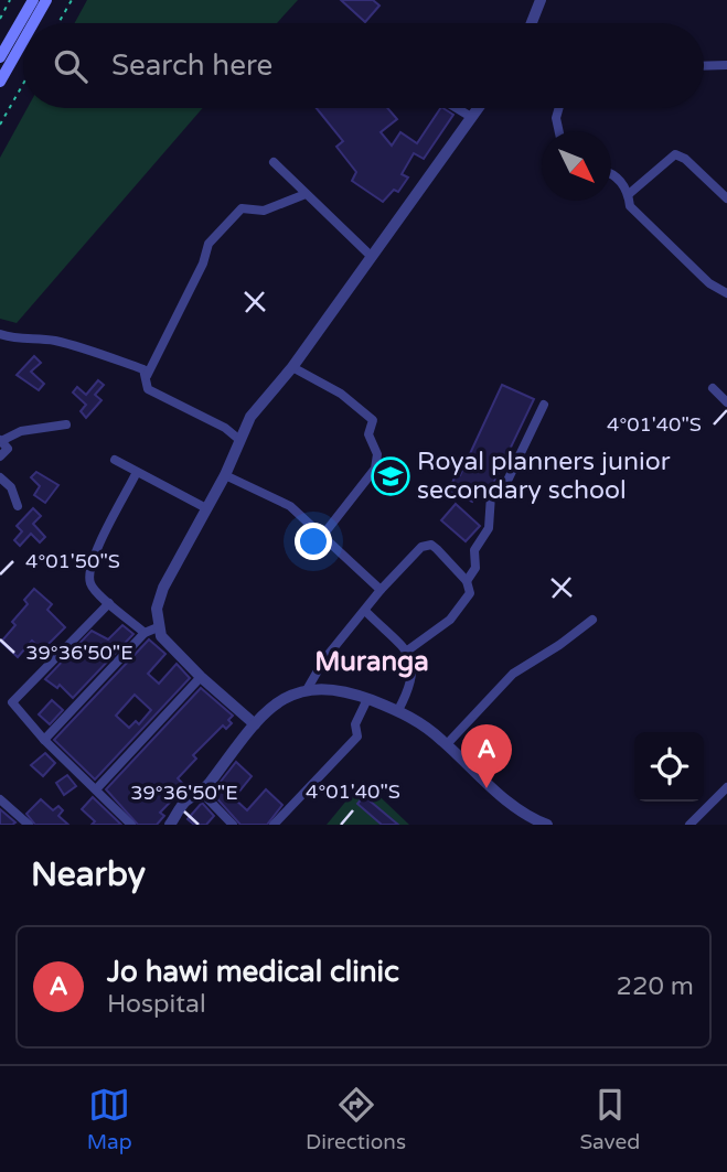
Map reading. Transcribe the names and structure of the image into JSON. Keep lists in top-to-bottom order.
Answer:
{
  "districts": ["Muranga"],
  "places": {
    "school or university": ["Royal planners junior secondary school"]
  },
  "north": "bottom right",
  "page": {
    "search": "Search here",
    "pins": "A",
    "heading": "Nearby",
    "list": [
      {
        "mark": "A",
        "name": "Jo hawi medical clinic",
        "note": "Hospital",
        "value": "220 m"
      }
    ],
    "nav": ["Map", "Directions", "Saved"]
  },
  "coordinates": ["4°01'40\"S", "4°01'50\"S", "39°36'50\"E"]
}
